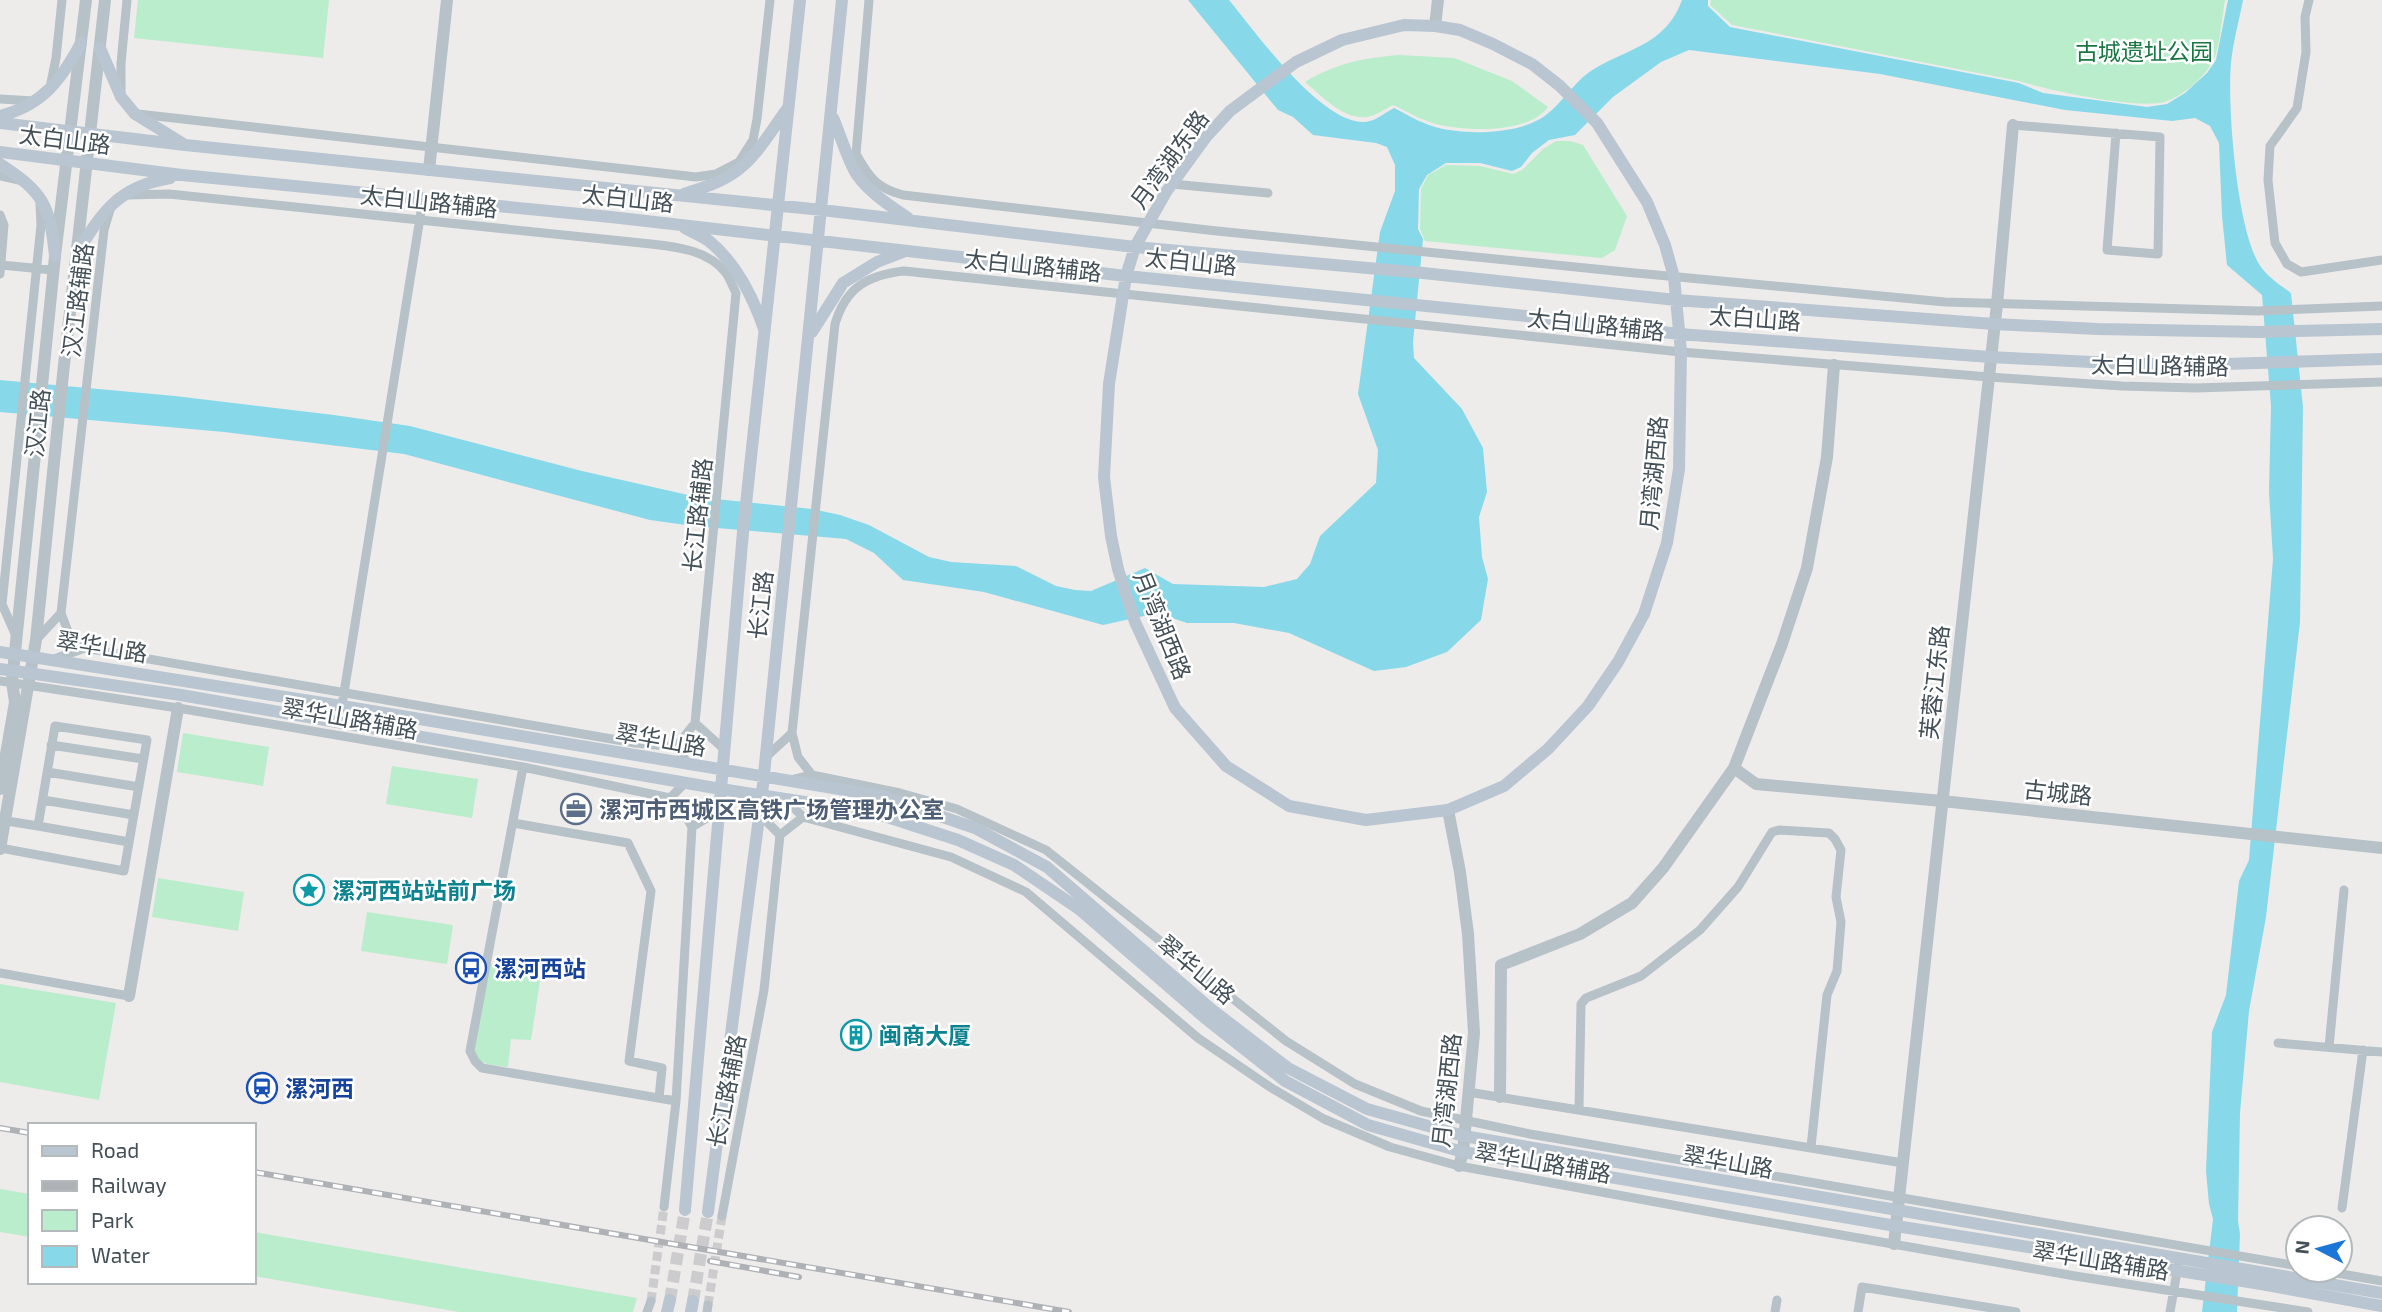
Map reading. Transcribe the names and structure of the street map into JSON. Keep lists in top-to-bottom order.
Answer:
{
  "streets": {
    "main road": [
      "太白山路",
      "月湾湖东路",
      "月湾湖西路",
      "长江路",
      "翠华山路"
    ],
    "street": [
      "太白山路辅路",
      "汉江路辅路",
      "汉江路",
      "长江路辅路",
      "芙蓉江东路",
      "翠华山路辅路",
      "古城路"
    ]
  },
  "crossings": [
    ["太白山路", "月湾湖东路"],
    ["太白山路", "汉江路"],
    ["太白山路", "月湾湖西路"],
    ["太白山路", "长江路"],
    ["太白山路", "芙蓉江东路"],
    ["月湾湖东路", "月湾湖西路"],
    ["太白山路辅路", "月湾湖西路"],
    ["太白山路辅路", "长江路辅路"],
    ["太白山路辅路", "芙蓉江东路"],
    ["汉江路辅路", "汉江路"],
    ["汉江路", "翠华山路"],
    ["汉江路", "翠华山路辅路"],
    ["月湾湖西路", "翠华山路"],
    ["月湾湖西路", "翠华山路辅路"],
    ["长江路", "翠华山路"],
    ["翠华山路", "芙蓉江东路"],
    ["翠华山路", "翠华山路辅路"],
    ["芙蓉江东路", "翠华山路辅路"],
    ["芙蓉江东路", "古城路"]
  ],
  "parks": ["古城遗址公园"],
  "places": {
    "office": ["漯河市西城区高铁广场管理办公室"],
    "place": ["漯河西站站前广场"],
    "bus stop": ["漯河西站"],
    "building": ["闽商大厦"],
    "station": ["漯河西"]
  },
  "legend": [
    "Road",
    "Railway",
    "Park",
    "Water"
  ],
  "north": "left"
}
